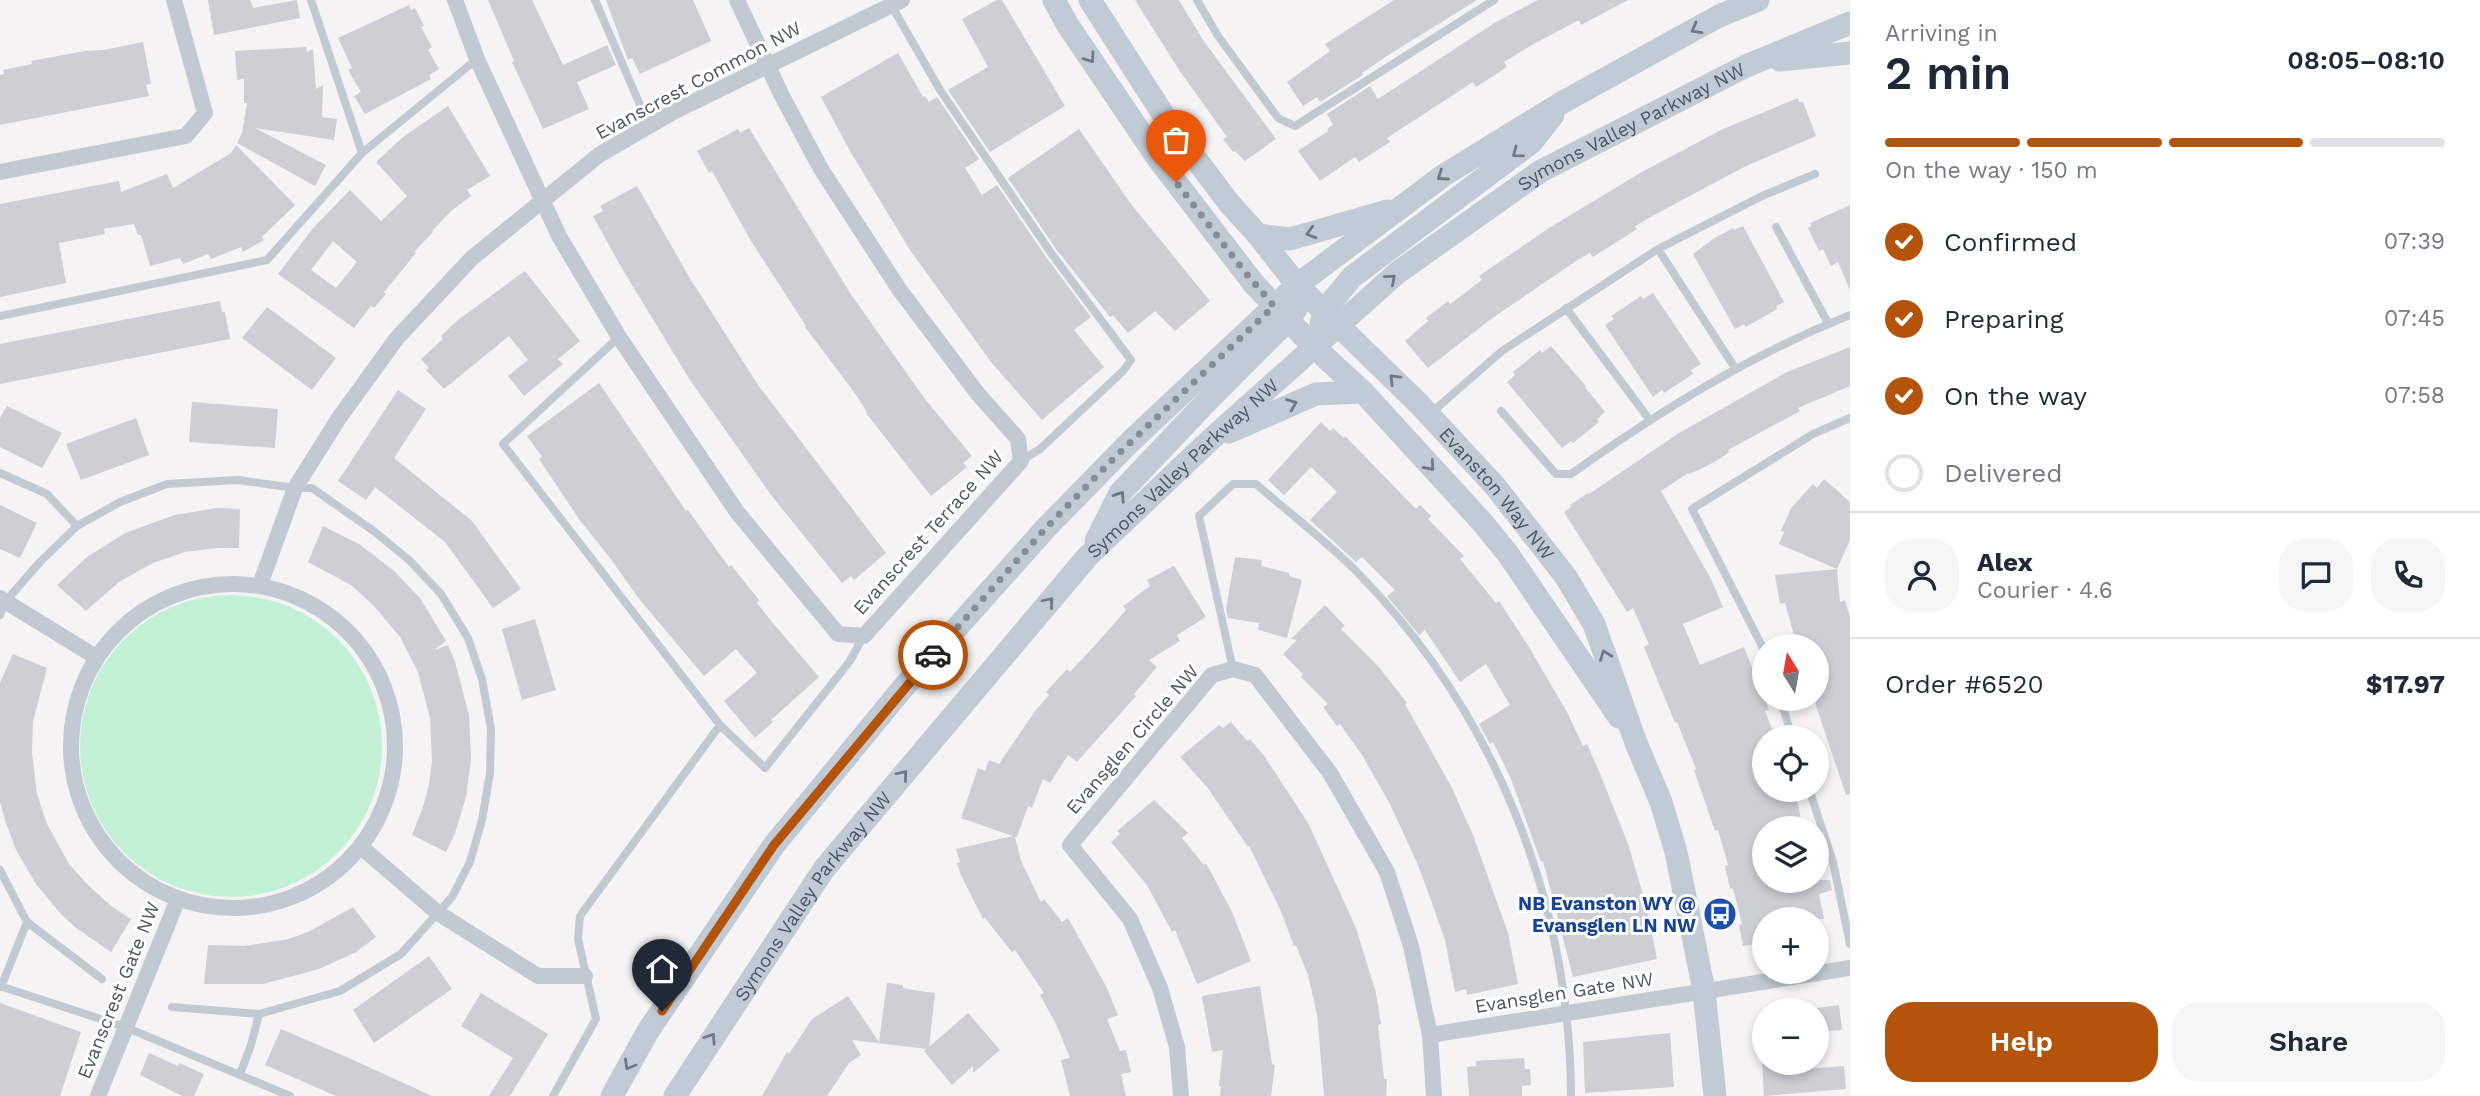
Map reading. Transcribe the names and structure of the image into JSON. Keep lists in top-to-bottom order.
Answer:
{
  "streets": {
    "main road": ["Symons Valley Parkway NW", "Evanston Way NW"],
    "street": [
      "Evanscrest Common NW",
      "Evanscrest Terrace NW",
      "Evansglen Circle NW",
      "Evanscrest Gate NW",
      "Evansglen Gate NW"
    ]
  },
  "crossings": [
    ["Evanscrest Common NW", "Evanscrest Terrace NW"],
    ["Symons Valley Parkway NW", "Evanston Way NW"],
    ["Evanston Way NW", "Evansglen Gate NW"]
  ],
  "places": {
    "bus stop": ["NB Evanston WY @ Evansglen LN NW"]
  },
  "north": "top",
  "page": {
    "heading": ["2 min", "Arriving in", "08:05–08:10"],
    "panel": [
      "Alex",
      "Courier · 4.6",
      "Order #6520",
      "$17.97"
    ],
    "bar": "On the way · 150 m",
    "list": [
      ["Confirmed", "07:39"],
      ["Preparing", "07:45"],
      ["On the way", "07:58"],
      "Delivered"
    ],
    "map_buttons": ["+", "−"],
    "buttons": ["Help", "Share"]
  }
}
